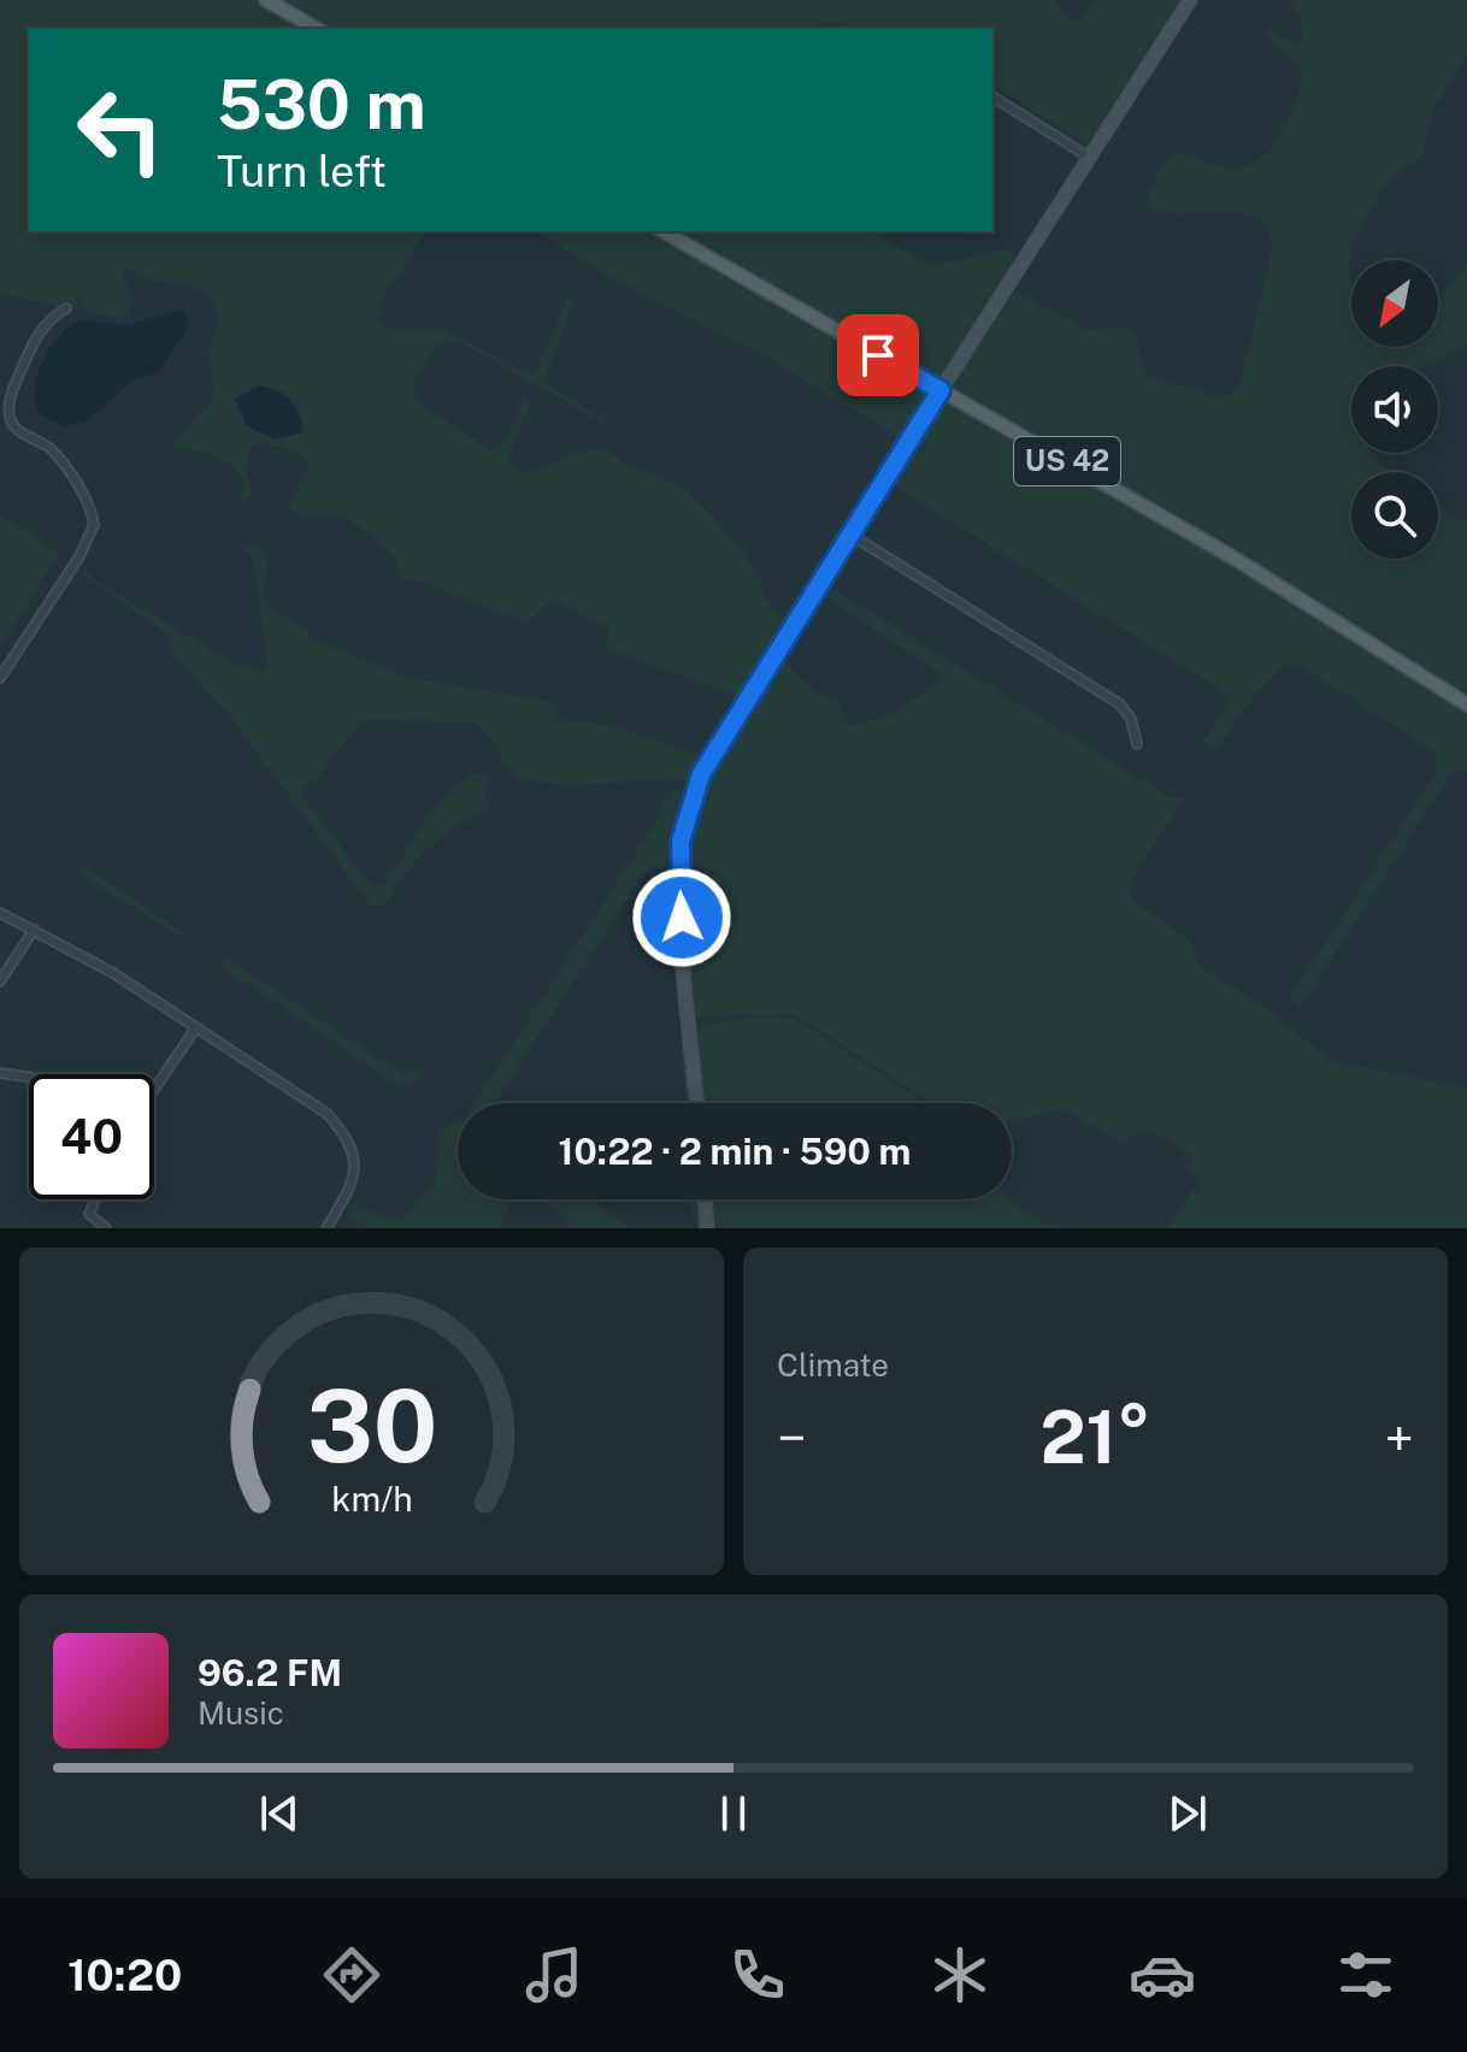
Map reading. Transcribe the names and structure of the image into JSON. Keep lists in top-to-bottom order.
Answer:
{
  "streets": {
    "main road": ["US 42"]
  },
  "north": "bottom left",
  "page": {
    "turn": ["530 m", "Turn left"],
    "limit": "40",
    "trip": "10:22 · 2 min · 590 m",
    "tile": "Climate",
    "heat": ["−", "21°", "+"],
    "song": ["96.2 FM", "Music"],
    "tabs": "10:20",
    "gauge": ["30", "km/h"]
  }
}
